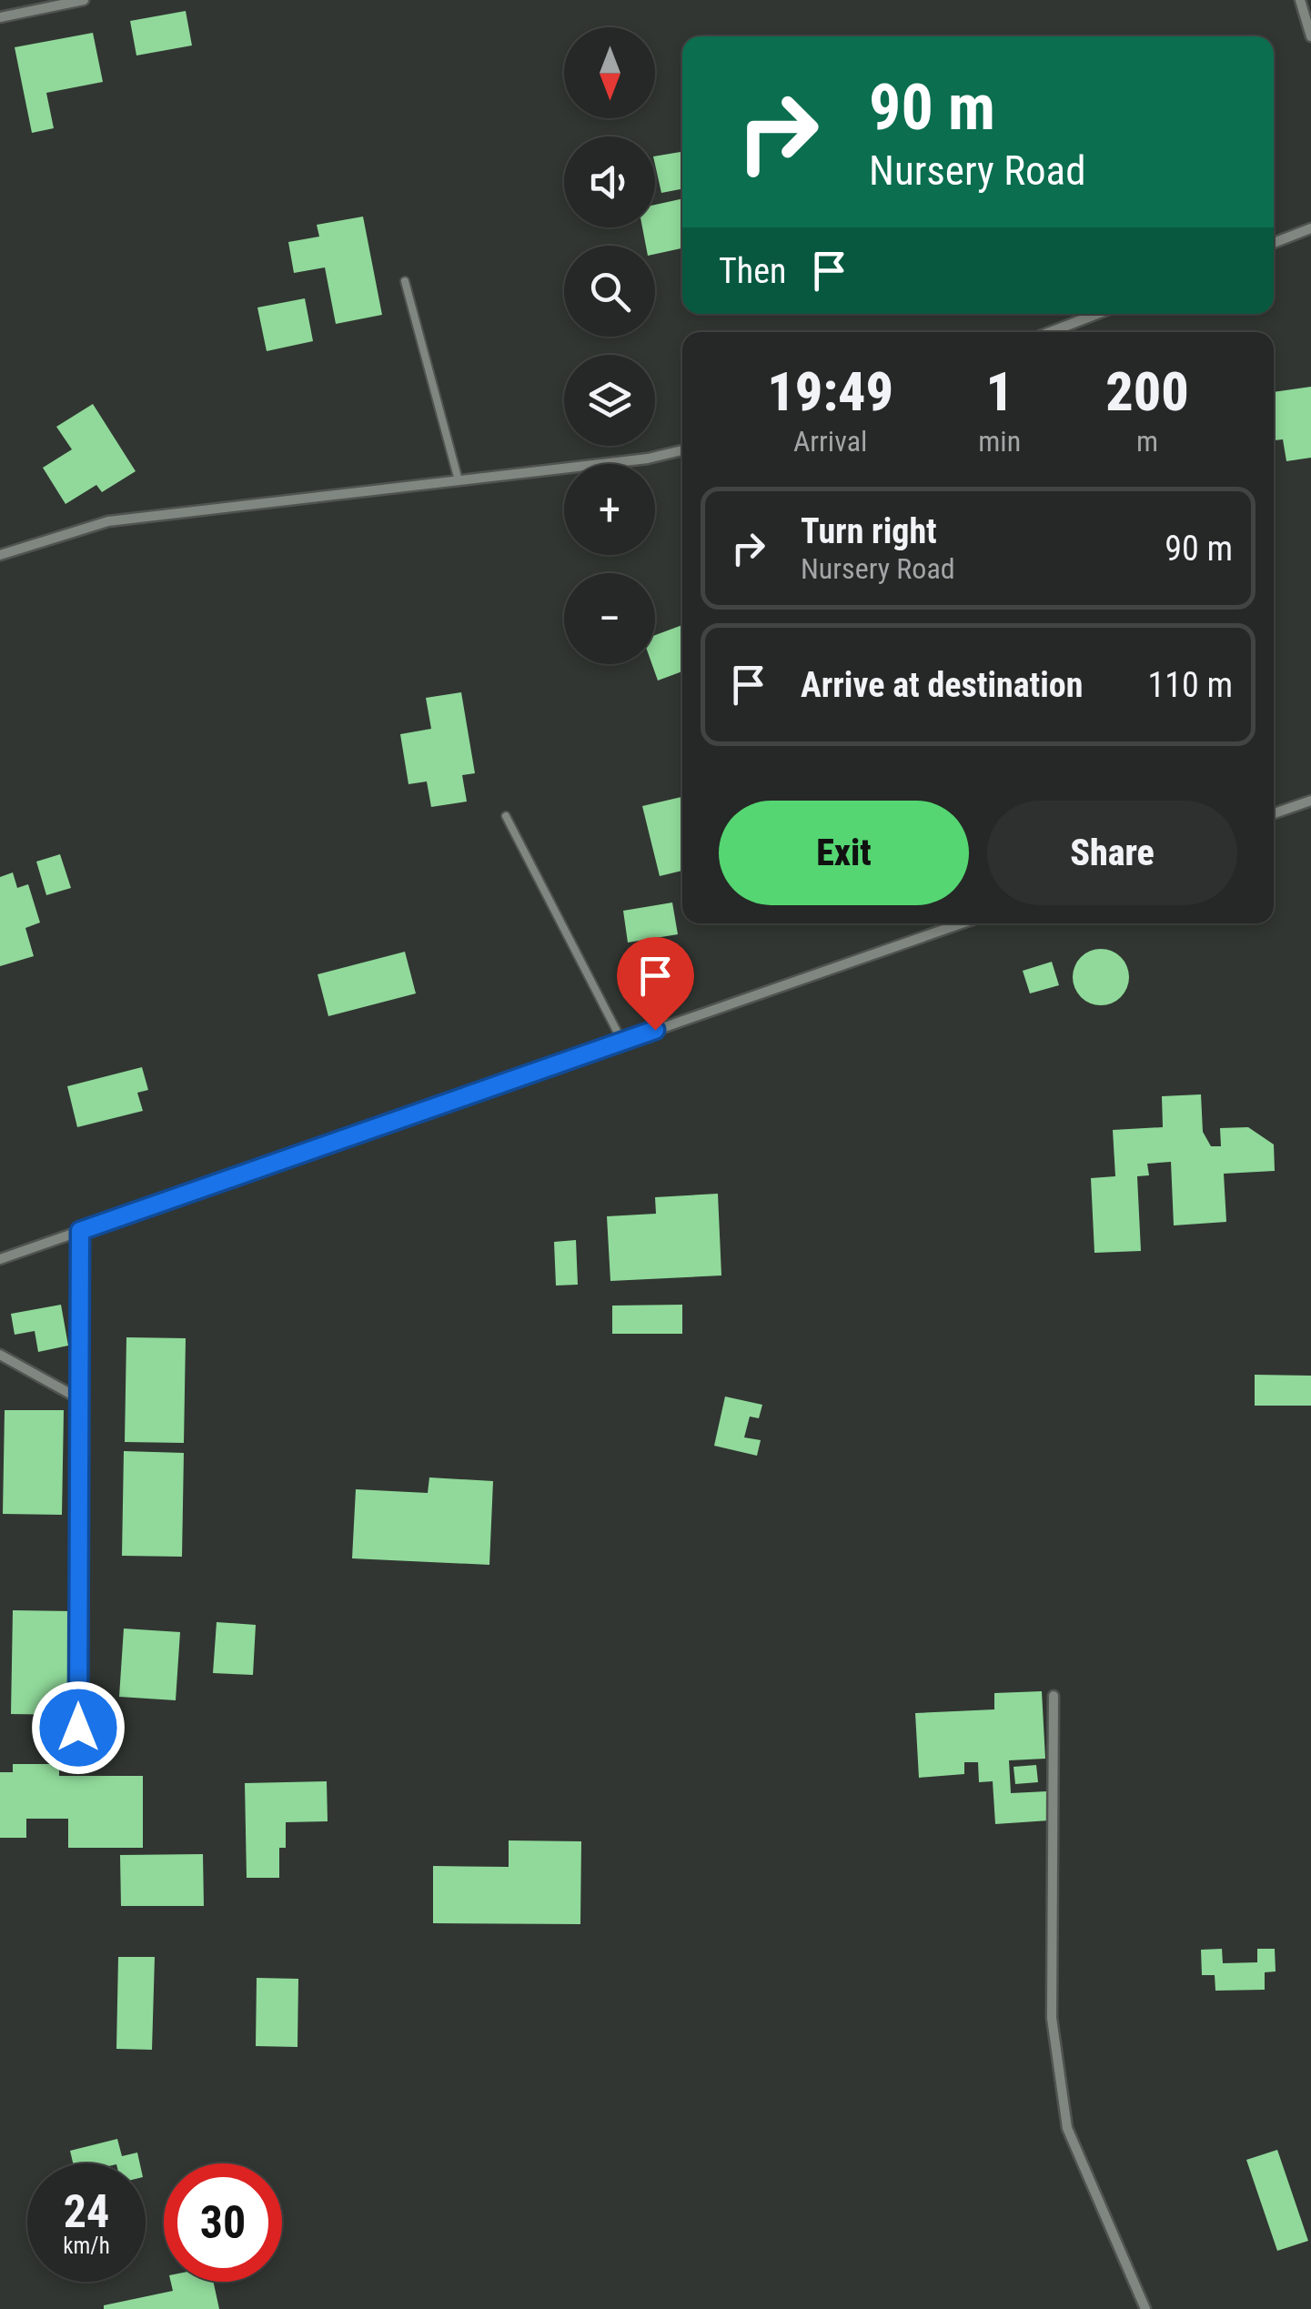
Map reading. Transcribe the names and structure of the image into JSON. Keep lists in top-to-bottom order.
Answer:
{
  "north": "bottom",
  "page": {
    "map_buttons": ["+", "−"],
    "turn": ["90 m", "Nursery Road"],
    "then": "Then",
    "eta": [
      "19:49",
      "Arrival",
      "1",
      "min",
      "200",
      "m"
    ],
    "list": [
      {
        "name": "Turn right",
        "note": "Nursery Road",
        "value": "90 m"
      },
      {
        "name": "Arrive at destination",
        "value": "110 m"
      }
    ],
    "buttons": ["Exit", "Share"],
    "speed": "24 km/h",
    "limit": "30"
  }
}
